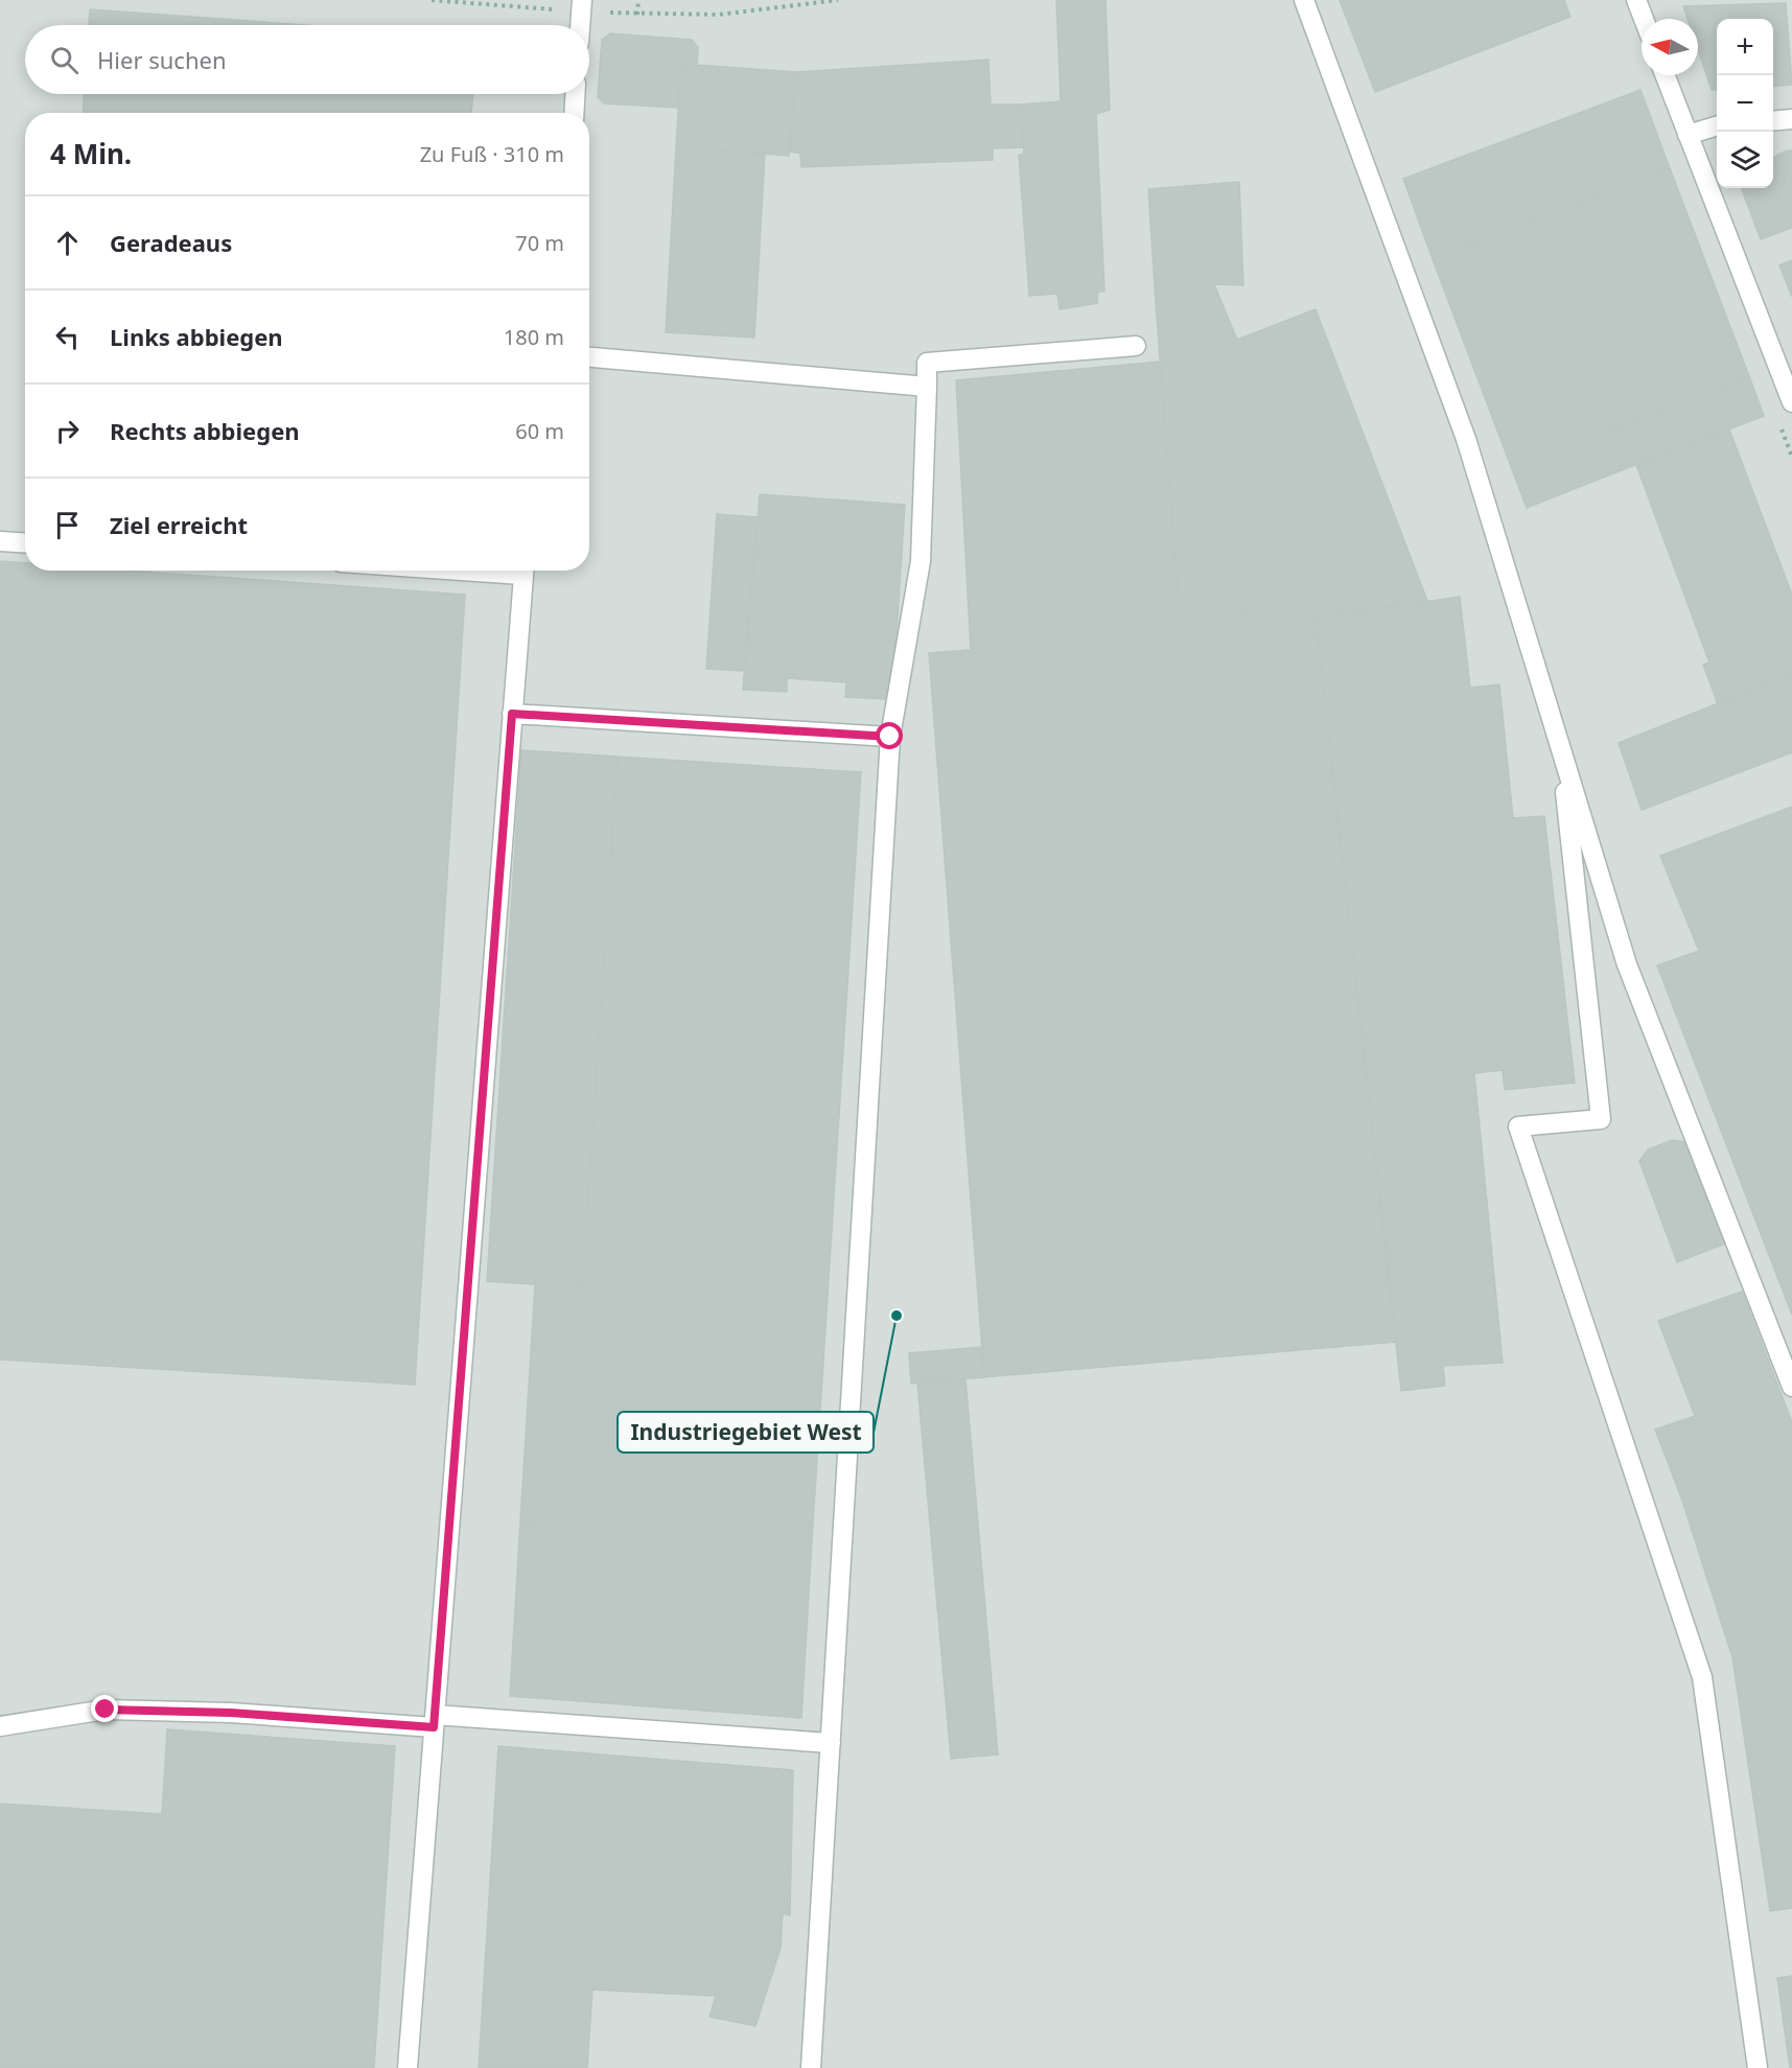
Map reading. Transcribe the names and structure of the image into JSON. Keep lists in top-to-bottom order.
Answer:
{
  "places": ["Industriegebiet West"],
  "north": "left",
  "page": {
    "map_buttons": ["+", "−"],
    "search": "Hier suchen",
    "heading": ["4 Min.", "Zu Fuß · 310 m"],
    "list": [
      ["Geradeaus", "70 m"],
      ["Links abbiegen", "180 m"],
      ["Rechts abbiegen", "60 m"],
      "Ziel erreicht"
    ]
  }
}
